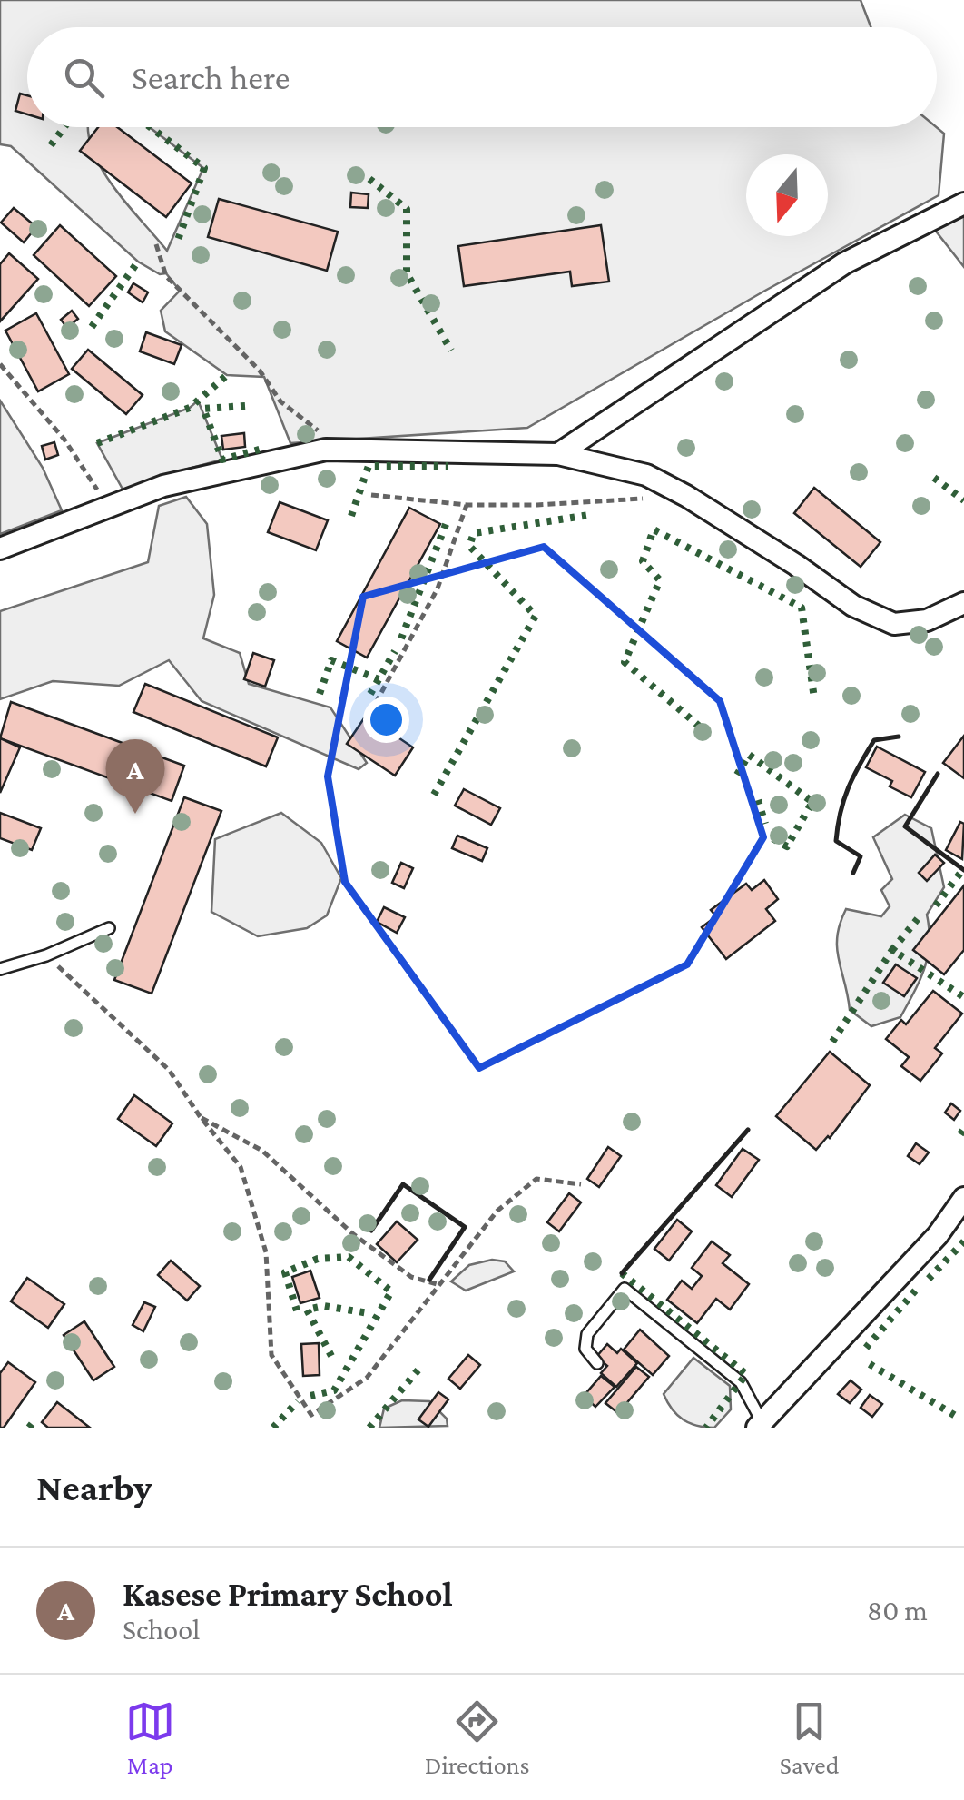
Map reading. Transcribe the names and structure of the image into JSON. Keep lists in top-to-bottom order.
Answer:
{
  "north": "bottom",
  "page": {
    "search": "Search here",
    "pins": "A",
    "heading": "Nearby",
    "list": [
      {
        "mark": "A",
        "name": "Kasese Primary School",
        "note": "School",
        "value": "80 m"
      }
    ],
    "nav": ["Map", "Directions", "Saved"]
  }
}
